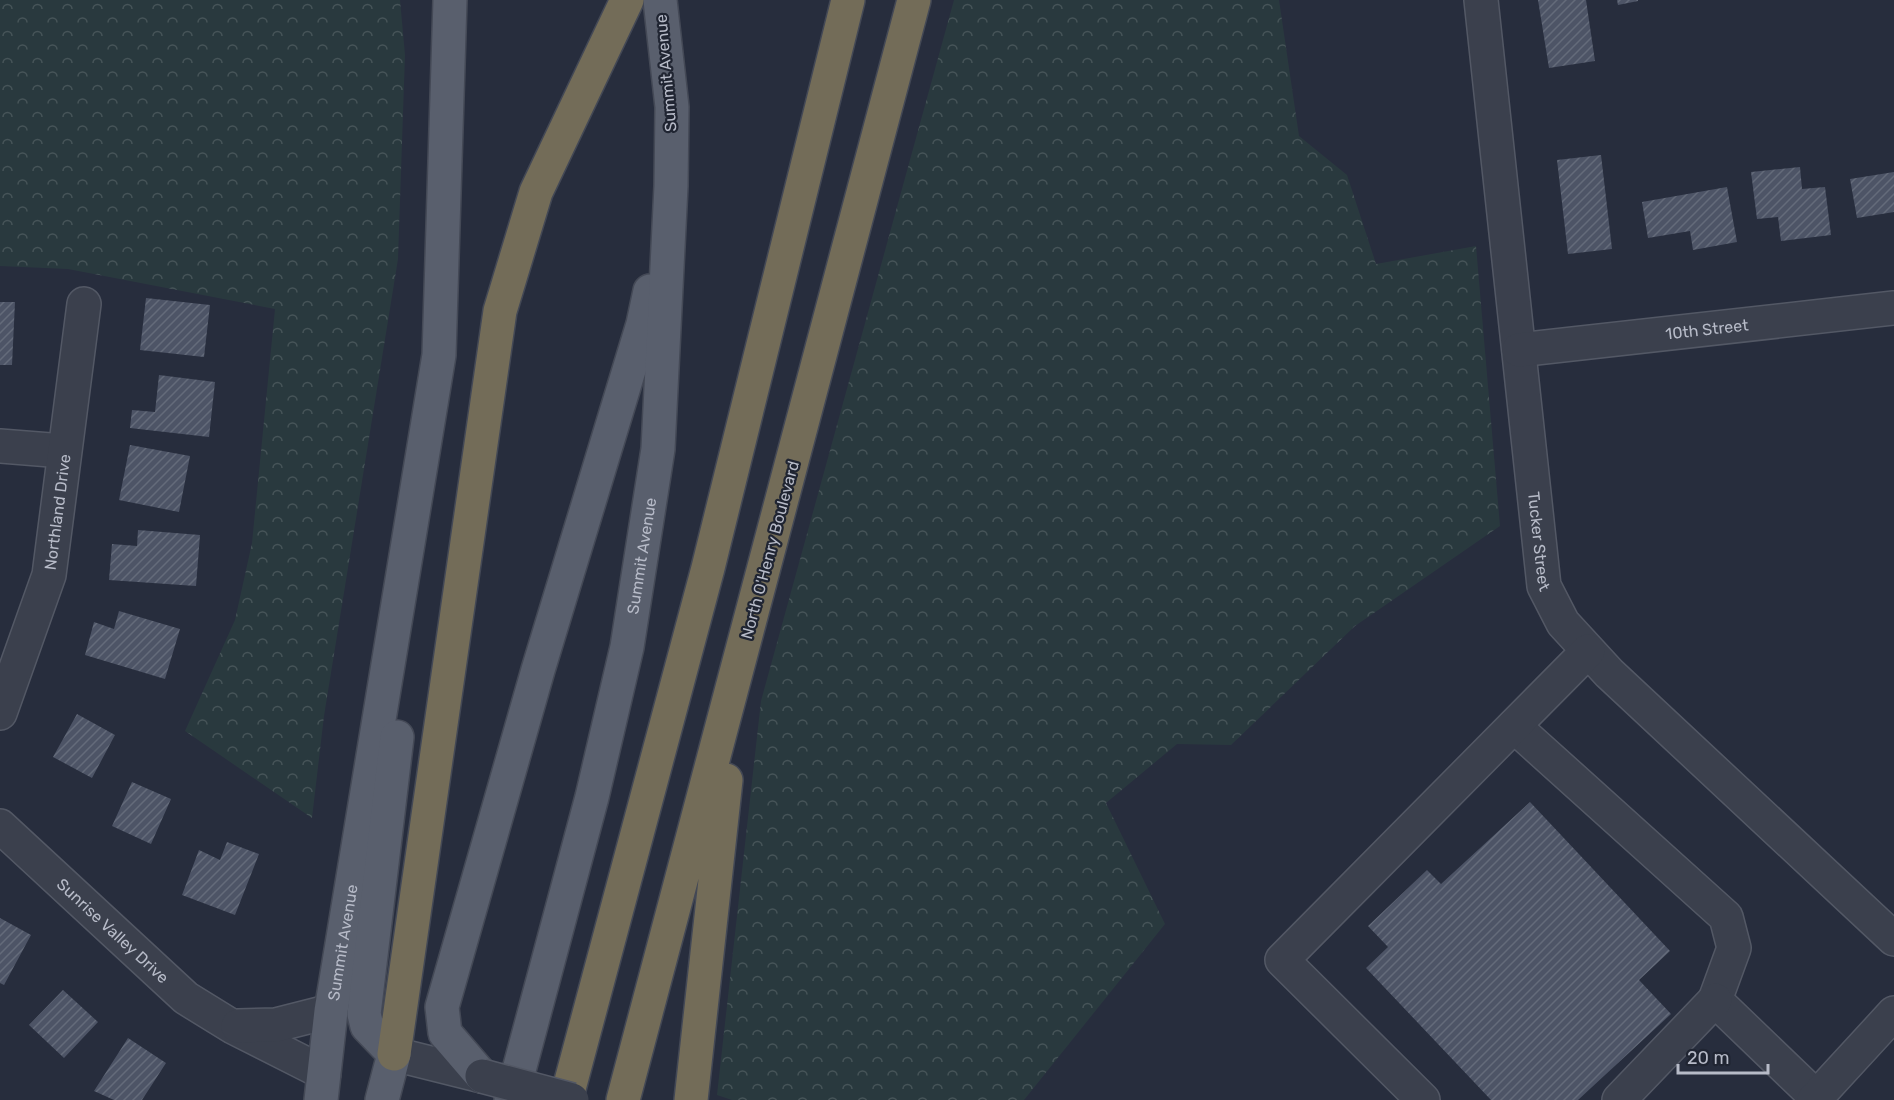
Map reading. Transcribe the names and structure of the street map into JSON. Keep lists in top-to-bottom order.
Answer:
{
  "streets": {
    "highway": ["North O'Henry Boulevard"],
    "main road": ["Summit Avenue"],
    "street": [
      "10th Street",
      "Northland Drive",
      "Tucker Street",
      "Sunrise Valley Drive"
    ]
  },
  "crossings": [
    ["Summit Avenue", "Sunrise Valley Drive"],
    ["10th Street", "Tucker Street"]
  ],
  "scale_bar": "20 m"
}
